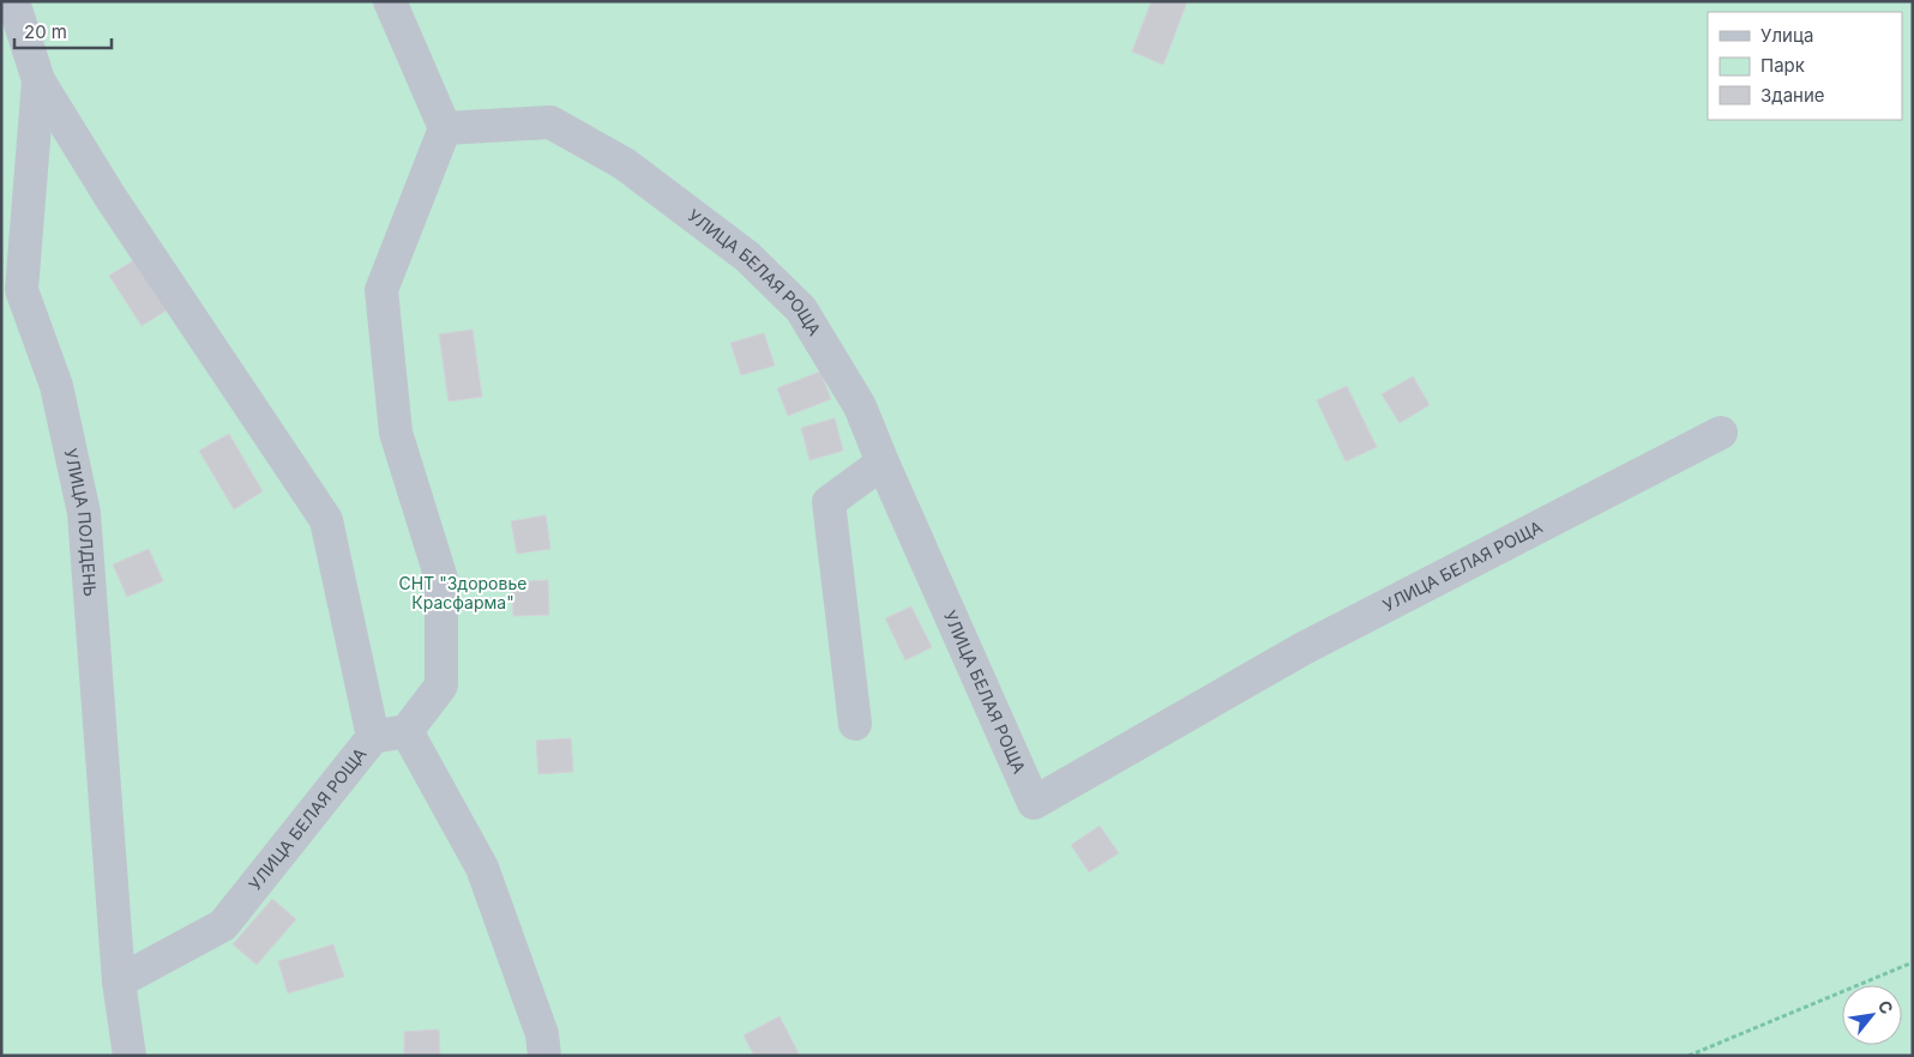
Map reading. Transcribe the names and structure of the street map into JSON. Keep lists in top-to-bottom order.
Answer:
{
  "streets": {
    "street": ["УЛИЦА БЕЛАЯ РОЩА", "УЛИЦА ПОЛДЕНЬ"]
  },
  "crossings": [
    ["УЛИЦА БЕЛАЯ РОЩА", "УЛИЦА ПОЛДЕНЬ"]
  ],
  "parks": ["СНТ \"Здоровье Красфарма\""],
  "legend": ["Улица", "Парк", "Здание"],
  "scale_bar": "20 m",
  "north": "top right"
}
